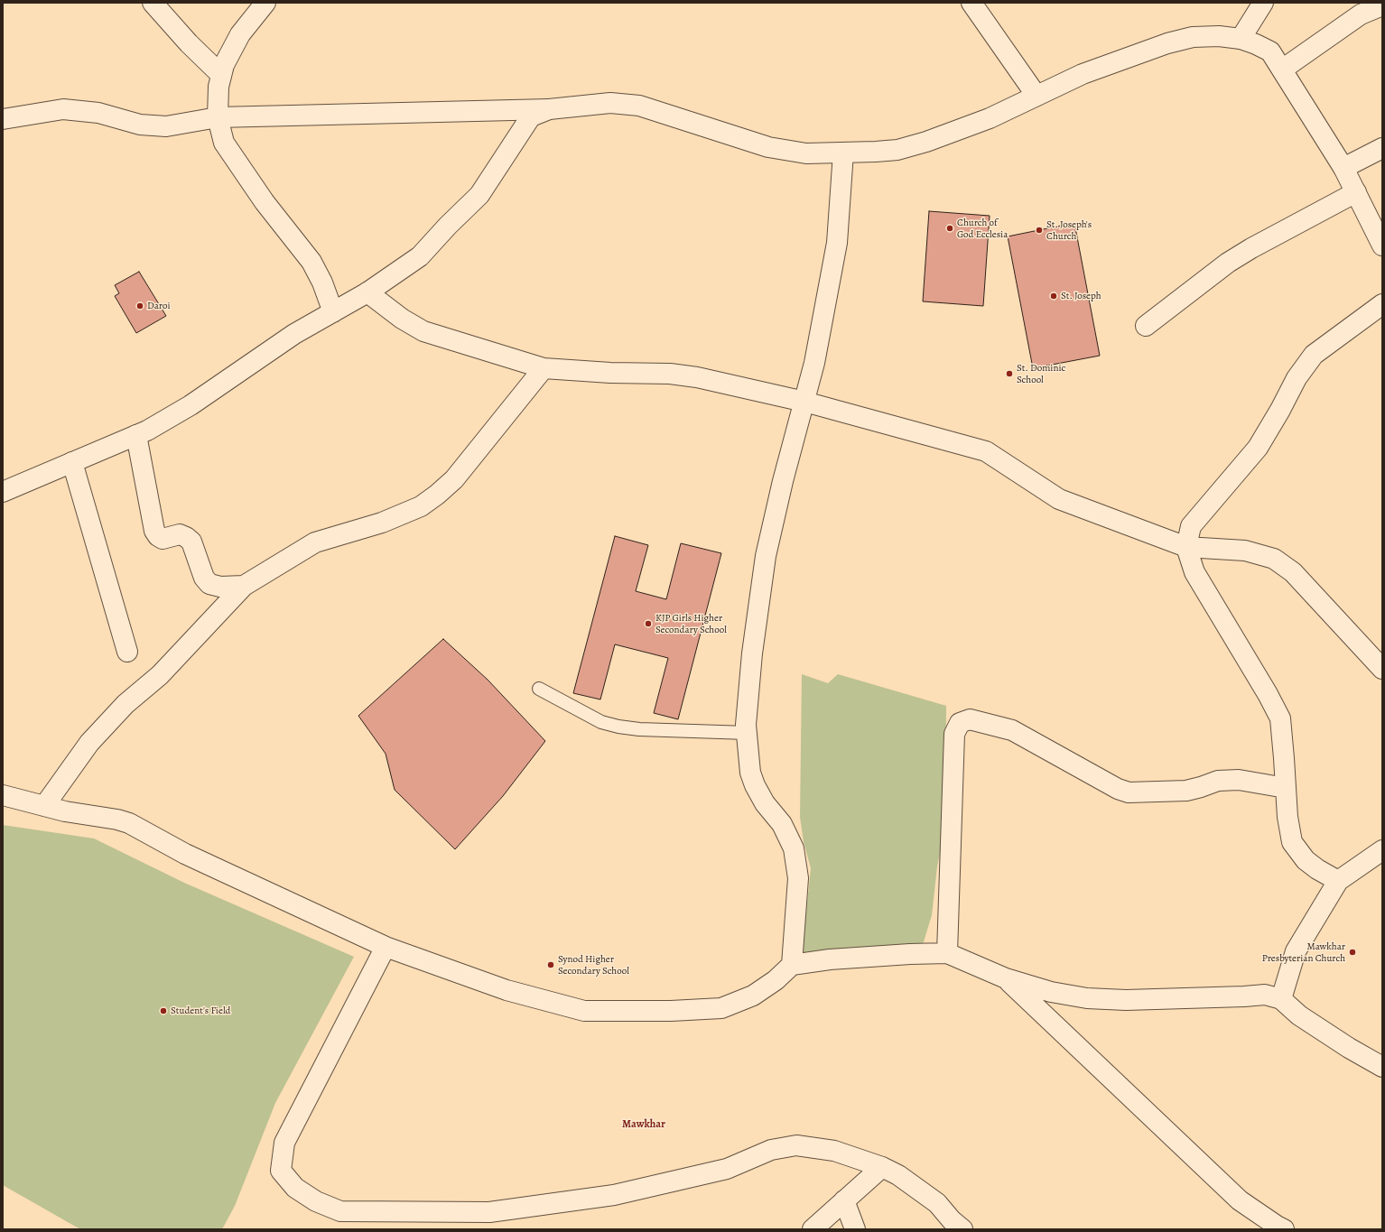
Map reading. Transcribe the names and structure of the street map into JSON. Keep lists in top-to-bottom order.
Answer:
{
  "districts": ["Mawkhar"],
  "places": [
    "Church of God Ecclesia",
    "St. Joseph's Church",
    "St. Joseph",
    "Daroi",
    "St. Dominic School",
    "KJP Girls Higher Secondary School",
    "Mawkhar Presbyterian Church",
    "Synod Higher Secondary School",
    "Student's Field"
  ]
}
